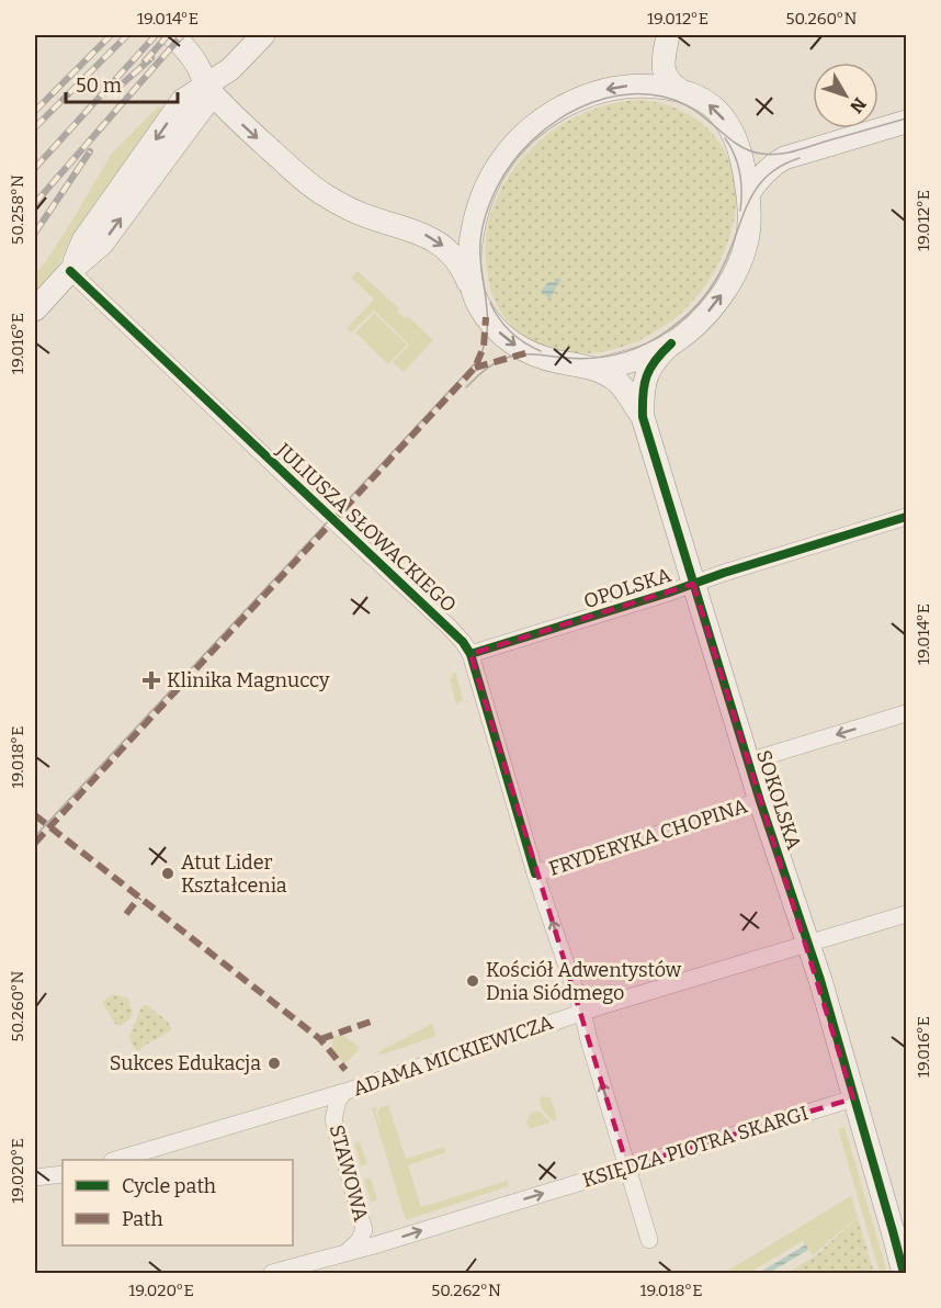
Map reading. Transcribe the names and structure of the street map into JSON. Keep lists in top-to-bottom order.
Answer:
{
  "streets": {
    "street": [
      "JULIUSZA SŁOWACKIEGO",
      "OPOLSKA",
      "SOKOLSKA",
      "FRYDERYKA CHOPINA",
      "ADAMA MICKIEWICZA",
      "KSIĘDZA PIOTRA SKARGI",
      "STAWOWA"
    ]
  },
  "crossings": [
    ["JULIUSZA SŁOWACKIEGO", "OPOLSKA"],
    ["JULIUSZA SŁOWACKIEGO", "FRYDERYKA CHOPINA"],
    ["JULIUSZA SŁOWACKIEGO", "ADAMA MICKIEWICZA"],
    ["JULIUSZA SŁOWACKIEGO", "KSIĘDZA PIOTRA SKARGI"],
    ["OPOLSKA", "SOKOLSKA"],
    ["SOKOLSKA", "FRYDERYKA CHOPINA"],
    ["SOKOLSKA", "ADAMA MICKIEWICZA"],
    ["SOKOLSKA", "KSIĘDZA PIOTRA SKARGI"],
    ["ADAMA MICKIEWICZA", "STAWOWA"],
    ["KSIĘDZA PIOTRA SKARGI", "STAWOWA"]
  ],
  "one_way": ["KSIĘDZA PIOTRA SKARGI"],
  "places": {
    "health": ["Klinika Magnuccy"],
    "other": ["Atut Lider Kształcenia", "Kościół Adwentystów Dnia Siódmego", "Sukces Edukacja"]
  },
  "legend": ["Cycle path", "Path"],
  "scale_bar": "50 m",
  "north": "bottom right",
  "coordinates": [
    "19.014°E",
    "19.012°E",
    "50.260°N",
    "50.258°N",
    "19.016°E",
    "19.018°E",
    "19.020°E",
    "50.262°N"
  ]
}
